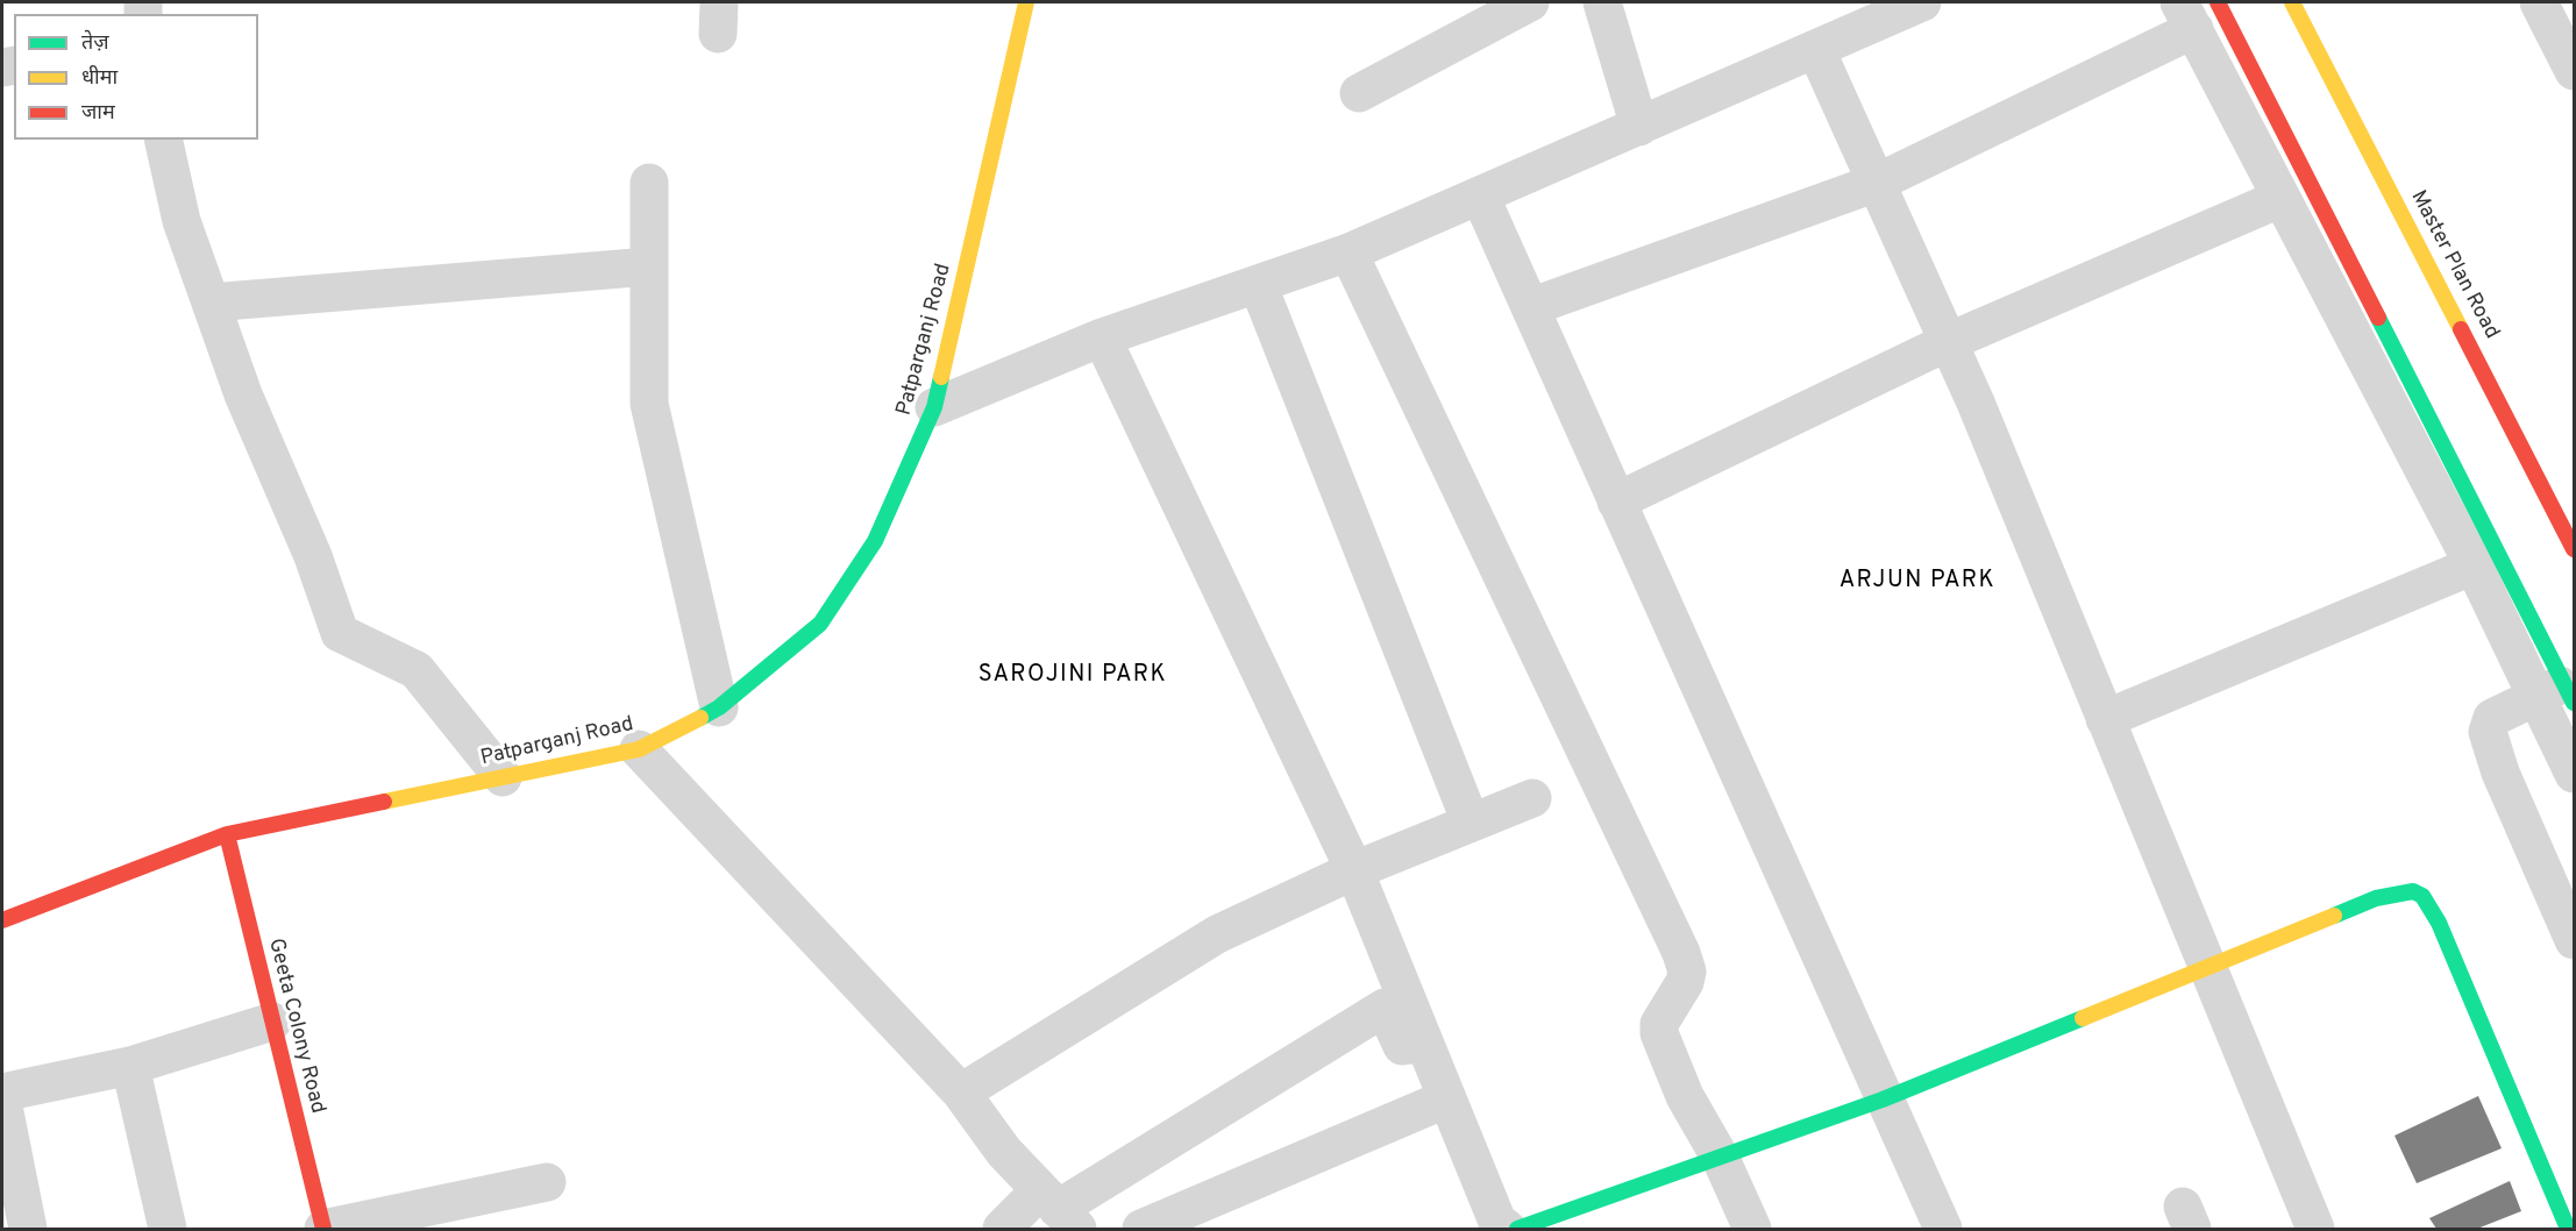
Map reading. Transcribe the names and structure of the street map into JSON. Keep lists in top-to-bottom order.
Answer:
{
  "streets": {
    "street": ["Master Plan Road", "Patparganj Road", "Geeta Colony Road"]
  },
  "crossings": [
    ["Patparganj Road", "Geeta Colony Road"]
  ],
  "districts": ["ARJUN PARK", "SAROJINI PARK"],
  "legend": ["तेज़", "धीमा", "जाम"]
}
